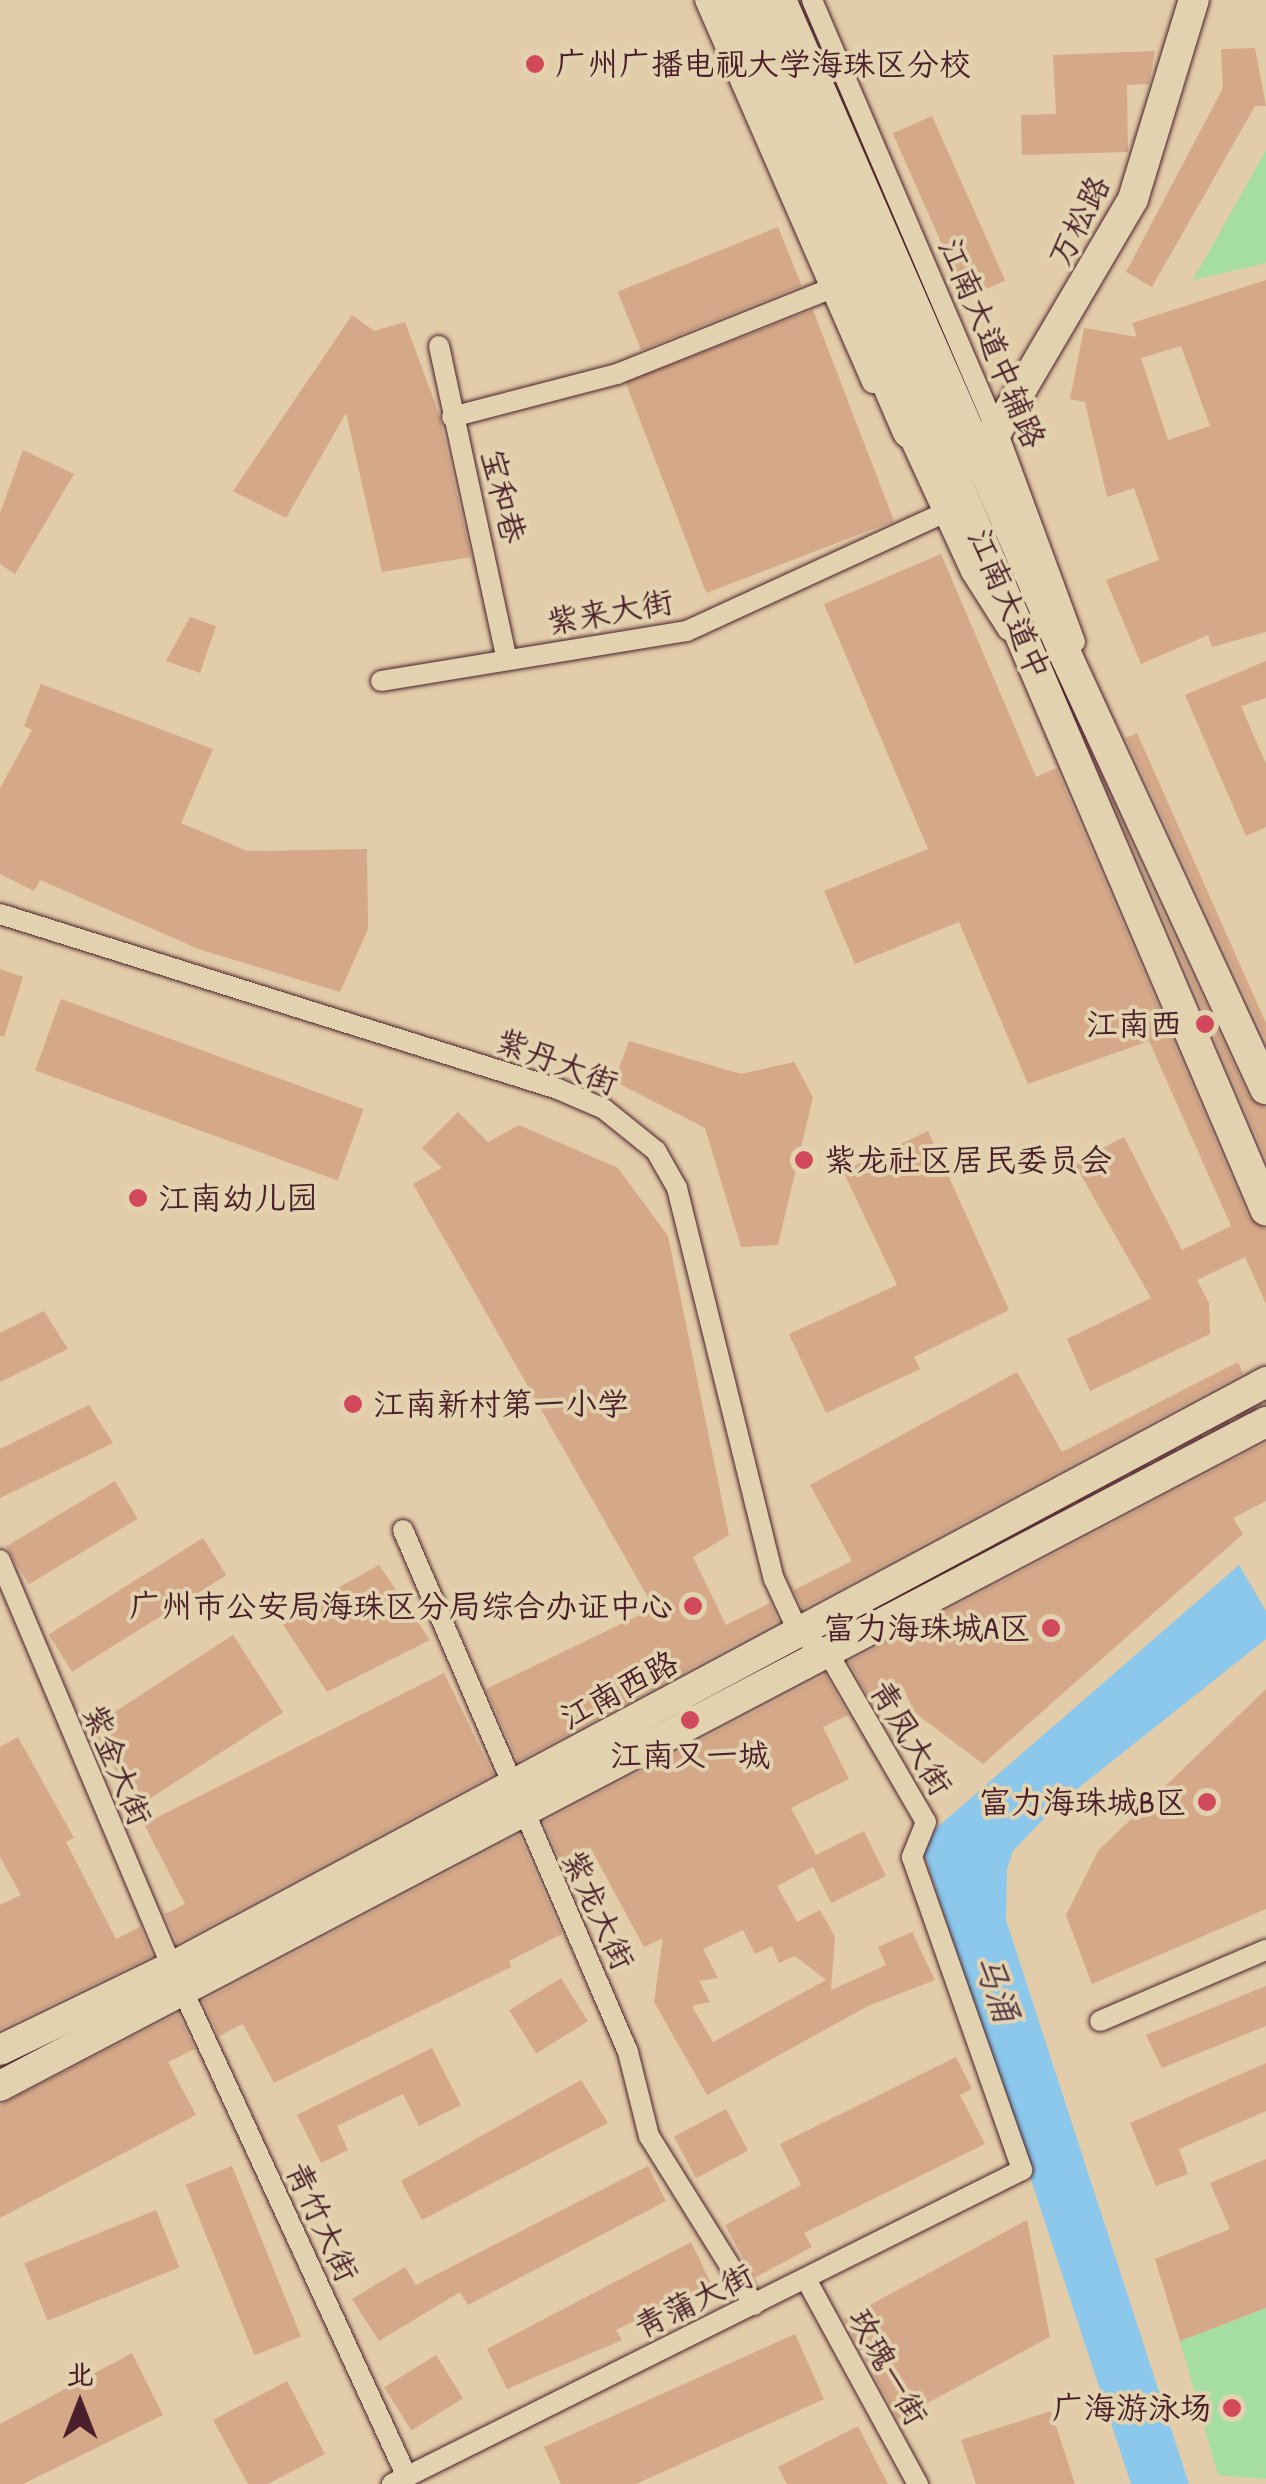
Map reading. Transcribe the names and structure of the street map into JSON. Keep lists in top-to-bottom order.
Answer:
{
  "streets": {
    "main road": ["万松路", "江南大道中", "江南西路"],
    "street": [
      "宝和巷",
      "紫来大街",
      "紫丹大街",
      "青凤大街",
      "紫金大街",
      "紫龙大街",
      "青竹大街",
      "青蒲大街",
      "玫瑰一街"
    ]
  },
  "crossings": [
    ["万松路", "江南大道中"],
    ["宝和巷", "紫来大街"],
    ["紫丹大街", "江南西路"],
    ["紫丹大街", "青凤大街"],
    ["江南西路", "青凤大街"],
    ["江南西路", "紫龙大街"],
    ["青凤大街", "青蒲大街"],
    ["紫金大街", "青竹大街"],
    ["紫龙大街", "青蒲大街"],
    ["青竹大街", "青蒲大街"],
    ["青蒲大街", "玫瑰一街"]
  ],
  "water": ["马涌"],
  "places": [
    "广州广播电视大学海珠区分校",
    "江南西",
    "紫龙社区居民委员会",
    "江南幼儿园",
    "江南新村第一小学",
    "广州市公安局海珠区分局综合办证中心",
    "富力海珠城A区",
    "江南又一城",
    "富力海珠城B区",
    "广海游泳场"
  ],
  "north": "top"
}
